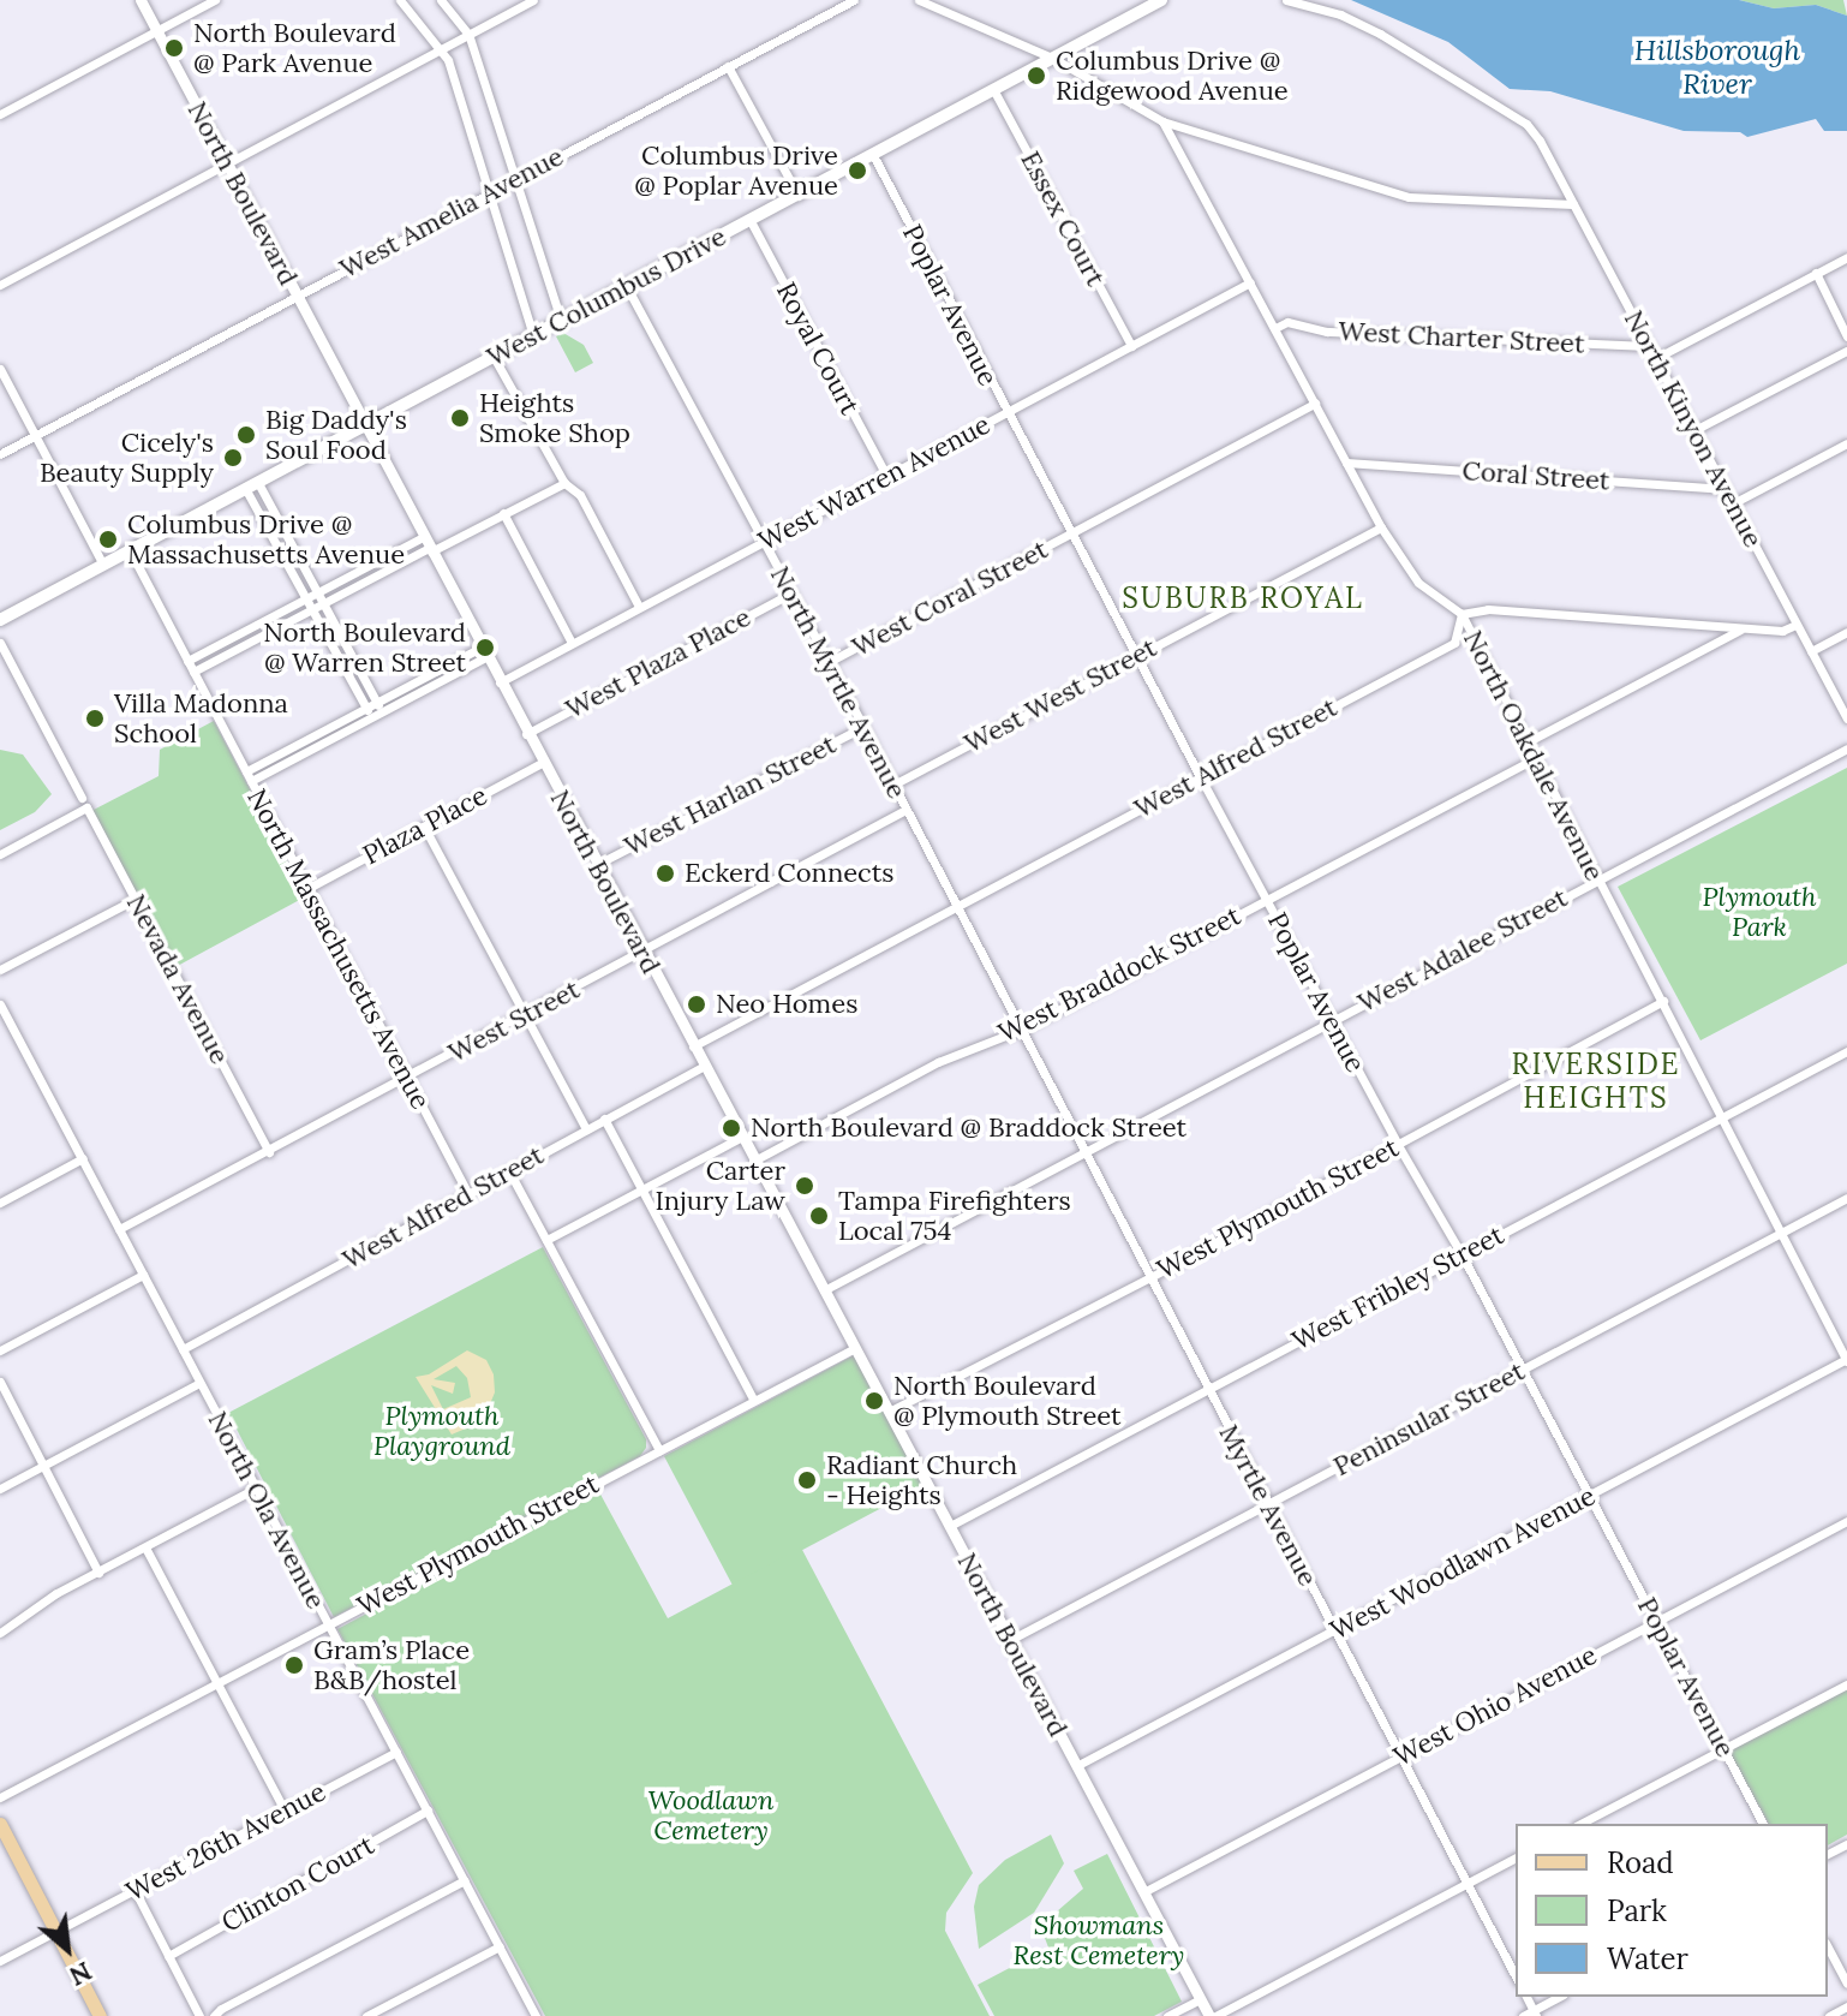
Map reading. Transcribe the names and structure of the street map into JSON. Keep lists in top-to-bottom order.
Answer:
{
  "streets": {
    "main road": ["West Columbus Drive"],
    "street": [
      "North Boulevard",
      "West Amelia Avenue",
      "Essex Court",
      "Poplar Avenue",
      "West Charter Street",
      "Royal Court",
      "North Kinyon Avenue",
      "Coral Street",
      "West Warren Avenue",
      "West Coral Street",
      "West Plaza Place",
      "North Myrtle Avenue",
      "West West Street",
      "North Oakdale Avenue",
      "West Alfred Street",
      "West Harlan Street",
      "Plaza Place",
      "North Massachusetts Avenue",
      "West Adalee Street",
      "West Braddock Street",
      "Nevada Avenue",
      "West Street",
      "West Plymouth Street",
      "West Fribley Street",
      "Peninsular Street",
      "Myrtle Avenue",
      "North Ola Avenue",
      "West Woodlawn Avenue",
      "West Ohio Avenue",
      "West 26th Avenue",
      "Clinton Court"
    ]
  },
  "crossings": [
    ["North Boulevard", "West Amelia Avenue"],
    ["North Boulevard", "West Columbus Drive"],
    ["North Boulevard", "West Warren Avenue"],
    ["North Boulevard", "West Plaza Place"],
    ["North Boulevard", "West Alfred Street"],
    ["North Boulevard", "West Harlan Street"],
    ["North Boulevard", "Plaza Place"],
    ["North Boulevard", "West Adalee Street"],
    ["North Boulevard", "West Braddock Street"],
    ["North Boulevard", "West Street"],
    ["North Boulevard", "West Plymouth Street"],
    ["North Boulevard", "West Fribley Street"],
    ["North Boulevard", "Peninsular Street"],
    ["North Boulevard", "West Woodlawn Avenue"],
    ["North Boulevard", "West Ohio Avenue"],
    ["Essex Court", "West Columbus Drive"],
    ["Essex Court", "West Warren Avenue"],
    ["West Columbus Drive", "Poplar Avenue"],
    ["West Columbus Drive", "Royal Court"],
    ["West Columbus Drive", "North Myrtle Avenue"],
    ["West Columbus Drive", "North Massachusetts Avenue"],
    ["Poplar Avenue", "West Warren Avenue"],
    ["Poplar Avenue", "West Coral Street"],
    ["Poplar Avenue", "West West Street"],
    ["Poplar Avenue", "West Alfred Street"],
    ["Poplar Avenue", "West Adalee Street"],
    ["Poplar Avenue", "West Braddock Street"],
    ["Poplar Avenue", "West Plymouth Street"],
    ["Poplar Avenue", "West Fribley Street"],
    ["Poplar Avenue", "Peninsular Street"],
    ["Poplar Avenue", "West Woodlawn Avenue"],
    ["Poplar Avenue", "West Ohio Avenue"],
    ["West Charter Street", "North Kinyon Avenue"],
    ["West Charter Street", "North Oakdale Avenue"],
    ["Royal Court", "West Warren Avenue"],
    ["North Kinyon Avenue", "Coral Street"],
    ["Coral Street", "North Oakdale Avenue"],
    ["West Warren Avenue", "North Myrtle Avenue"],
    ["West Warren Avenue", "North Oakdale Avenue"],
    ["West Coral Street", "North Myrtle Avenue"],
    ["West Plaza Place", "North Myrtle Avenue"],
    ["North Myrtle Avenue", "West West Street"],
    ["North Myrtle Avenue", "West Alfred Street"],
    ["North Myrtle Avenue", "West Harlan Street"],
    ["North Myrtle Avenue", "West Braddock Street"],
    ["North Myrtle Avenue", "West Street"],
    ["North Myrtle Avenue", "Myrtle Avenue"],
    ["West West Street", "North Oakdale Avenue"],
    ["North Oakdale Avenue", "West Alfred Street"],
    ["North Oakdale Avenue", "West Adalee Street"],
    ["North Oakdale Avenue", "West Braddock Street"],
    ["North Oakdale Avenue", "West Plymouth Street"],
    ["North Oakdale Avenue", "West Fribley Street"],
    ["North Oakdale Avenue", "Peninsular Street"],
    ["North Oakdale Avenue", "West Woodlawn Avenue"],
    ["West Alfred Street", "North Massachusetts Avenue"],
    ["West Alfred Street", "North Ola Avenue"],
    ["Plaza Place", "North Massachusetts Avenue"],
    ["North Massachusetts Avenue", "West Street"],
    ["West Adalee Street", "Myrtle Avenue"],
    ["West Braddock Street", "Myrtle Avenue"],
    ["Nevada Avenue", "West Street"],
    ["West Street", "North Ola Avenue"],
    ["West Plymouth Street", "Myrtle Avenue"],
    ["West Plymouth Street", "North Ola Avenue"],
    ["West Fribley Street", "Myrtle Avenue"],
    ["Peninsular Street", "Myrtle Avenue"],
    ["Myrtle Avenue", "West Woodlawn Avenue"],
    ["Myrtle Avenue", "West Ohio Avenue"],
    ["North Ola Avenue", "West 26th Avenue"],
    ["North Ola Avenue", "Clinton Court"]
  ],
  "districts": ["SUBURB ROYAL", "RIVERSIDE HEIGHTS"],
  "water": ["Hillsborough River"],
  "parks": [
    "Plymouth Park",
    "Plymouth Playground",
    "Woodlawn Cemetery",
    "Showmans Rest Cemetery"
  ],
  "places": [
    "North Boulevard @ Park Avenue",
    "Columbus Drive @ Ridgewood Avenue",
    "Columbus Drive @ Poplar Avenue",
    "Heights Smoke Shop",
    "Big Daddy's Soul Food",
    "Cicely's Beauty Supply",
    "Columbus Drive @ Massachusetts Avenue",
    "North Boulevard @ Warren Street",
    "Villa Madonna School",
    "Eckerd Connects",
    "Neo Homes",
    "North Boulevard @ Braddock Street",
    "Carter Injury Law",
    "Tampa Firefighters Local 754",
    "North Boulevard @ Plymouth Street",
    "Radiant Church - Heights",
    "Gram’s Place B&B/hostel"
  ],
  "legend": ["Road", "Park", "Water"],
  "north": "bottom right"
}
